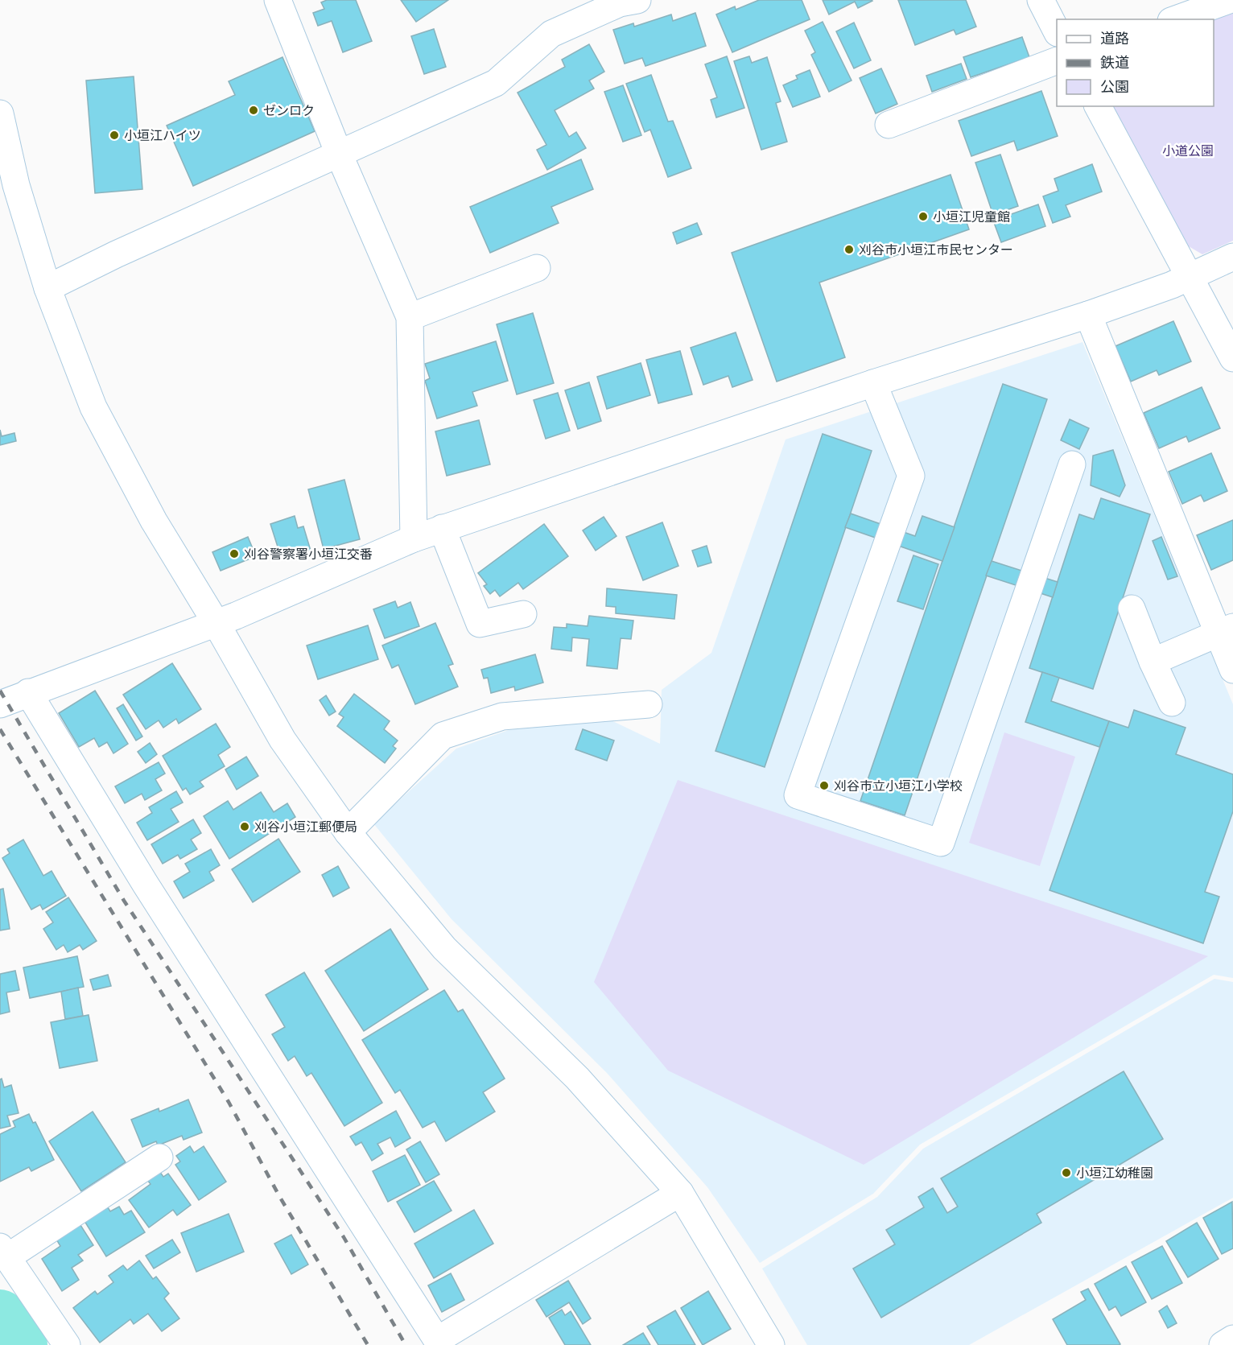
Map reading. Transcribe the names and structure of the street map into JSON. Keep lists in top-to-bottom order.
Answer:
{
  "parks": ["小道公園"],
  "places": [
    "ゼンロク",
    "小垣江ハイツ",
    "小垣江児童館",
    "刈谷市小垣江市民センター",
    "刈谷警察署小垣江交番",
    "刈谷市立小垣江小学校",
    "刈谷小垣江郵便局",
    "小垣江幼稚園"
  ],
  "legend": ["道路", "鉄道", "公園"]
}
